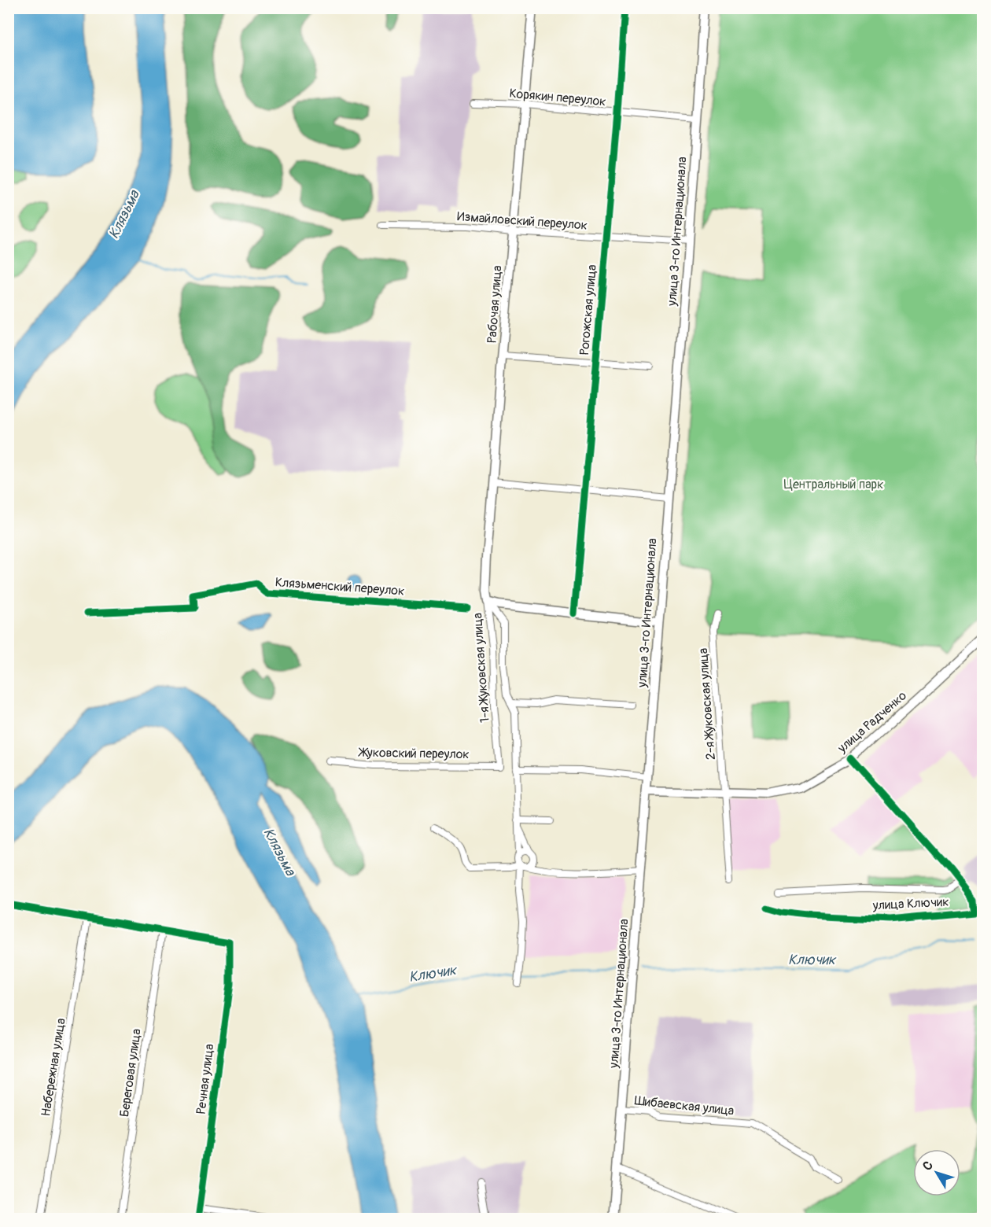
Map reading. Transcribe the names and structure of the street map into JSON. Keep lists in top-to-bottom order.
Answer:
{
  "streets": {
    "main road": ["улица 3-го Интернационала", "Рабочая улица", "улица Радченко"],
    "street": [
      "Корякин переулок",
      "Измайловский переулок",
      "Рогожская улица",
      "Клязьменский переулок",
      "1-я Жуковская улица",
      "2-я Жуковская улица",
      "Жуковский переулок",
      "улица Ключик",
      "Набережная улица",
      "Береговая улица",
      "Речная улица",
      "Шибаевская улица"
    ]
  },
  "crossings": [
    ["Корякин переулок", "улица 3-го Интернационала"],
    ["Корякин переулок", "Рабочая улица"],
    ["Корякин переулок", "Рогожская улица"],
    ["Измайловский переулок", "улица 3-го Интернационала"],
    ["Измайловский переулок", "Рабочая улица"],
    ["Измайловский переулок", "Рогожская улица"],
    ["улица 3-го Интернационала", "улица Радченко"],
    ["улица 3-го Интернационала", "Шибаевская улица"],
    ["Рабочая улица", "1-я Жуковская улица"],
    ["1-я Жуковская улица", "Жуковский переулок"],
    ["2-я Жуковская улица", "улица Радченко"],
    ["улица Радченко", "улица Ключик"],
    ["Береговая улица", "Речная улица"]
  ],
  "water": ["Клязьма", "Ключик"],
  "parks": ["Центральный парк"],
  "north": "top left"
}
